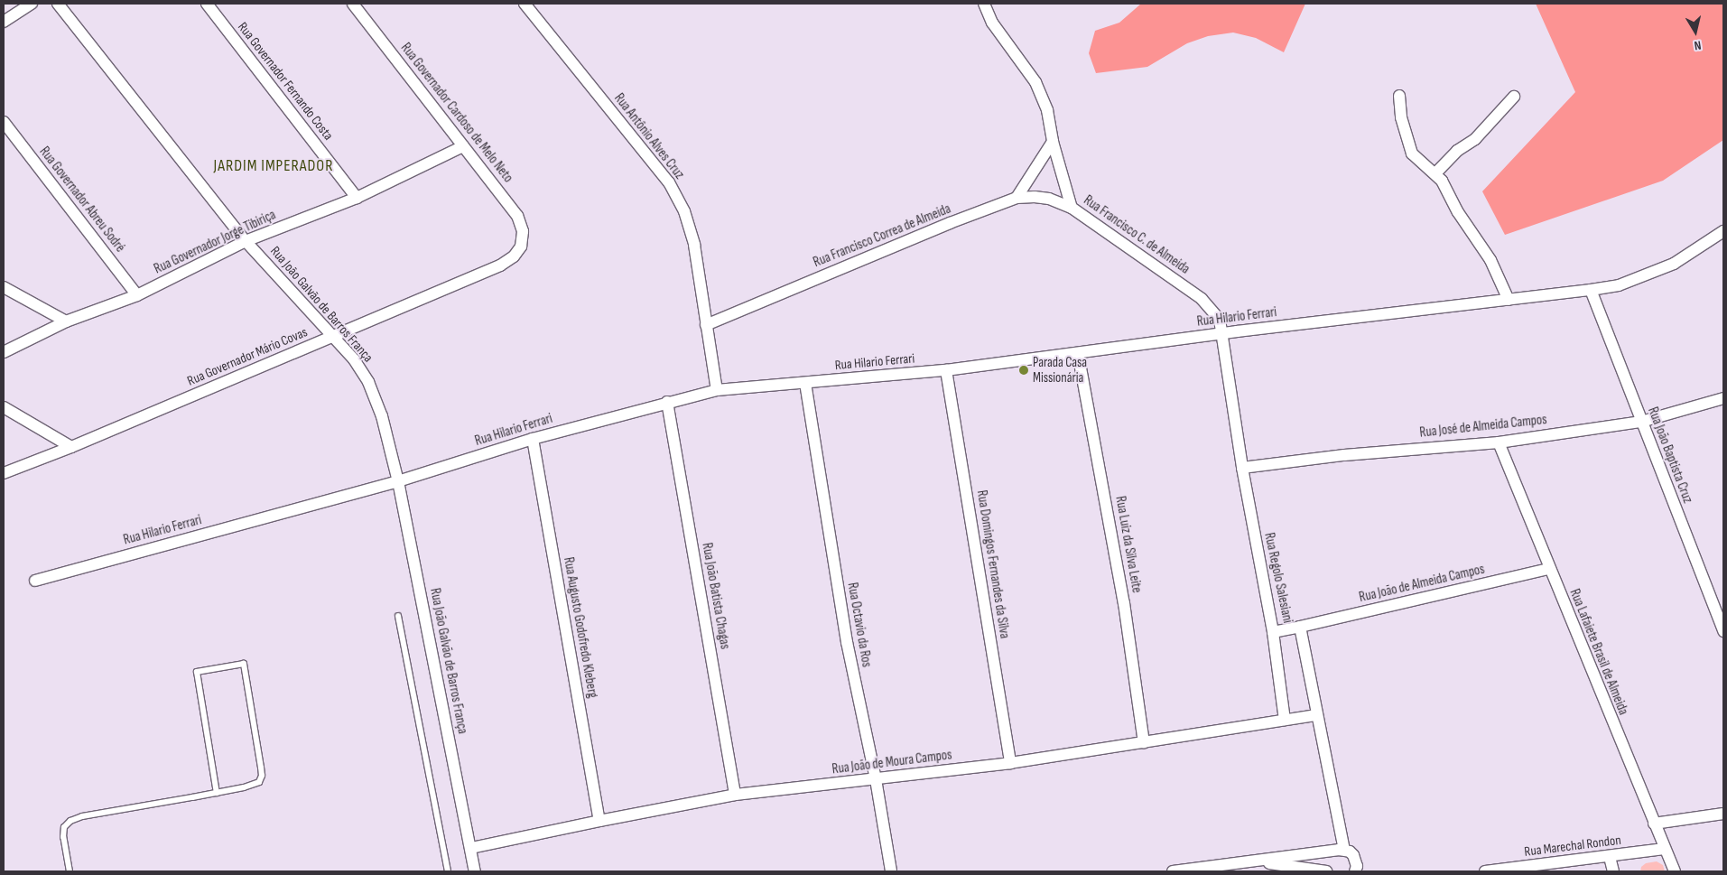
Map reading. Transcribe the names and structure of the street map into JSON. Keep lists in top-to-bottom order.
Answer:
{
  "streets": {
    "street": [
      "Rua Governador Fernando Costa",
      "Rua Governador Cardoso de Melo Neto",
      "Rua Antônio Alves Cruz",
      "Rua Governador Abreu Sodré",
      "Rua Francisco C. de Almeida",
      "Rua Francisco Correa de Almeida",
      "Rua Governador Jorge Tibiriça",
      "Rua João Galvão de Barros França",
      "Rua Hilario Ferrari",
      "Rua Governador Mário Covas",
      "Rua José de Almeida Campos",
      "Rua João Baptista Cruz",
      "Rua Luiz da Silva Leite",
      "Rua Domingos Fernandes da Silva",
      "Rua Regolo Salesiani",
      "Rua João de Almeida Campos",
      "Rua João Batista Chagas",
      "Rua Octavio da Ros",
      "Rua Augusto Godofredo Kleberg",
      "Rua Lafaiete Brasil de Almeida",
      "Rua João de Moura Campos",
      "Rua Marechal Rondon"
    ]
  },
  "crossings": [
    ["Rua Governador Fernando Costa", "Rua Governador Jorge Tibiriça"],
    ["Rua Governador Cardoso de Melo Neto", "Rua Governador Jorge Tibiriça"],
    ["Rua Governador Cardoso de Melo Neto", "Rua Governador Mário Covas"],
    ["Rua Antônio Alves Cruz", "Rua Francisco Correa de Almeida"],
    ["Rua Antônio Alves Cruz", "Rua Hilario Ferrari"],
    ["Rua Governador Abreu Sodré", "Rua Governador Jorge Tibiriça"],
    ["Rua Francisco C. de Almeida", "Rua Francisco Correa de Almeida"],
    ["Rua Francisco C. de Almeida", "Rua Hilario Ferrari"],
    ["Rua Francisco C. de Almeida", "Rua Regolo Salesiani"],
    ["Rua Governador Jorge Tibiriça", "Rua João Galvão de Barros França"],
    ["Rua João Galvão de Barros França", "Rua Hilario Ferrari"],
    ["Rua João Galvão de Barros França", "Rua Governador Mário Covas"],
    ["Rua João Galvão de Barros França", "Rua João de Moura Campos"],
    ["Rua Hilario Ferrari", "Rua João Baptista Cruz"],
    ["Rua Hilario Ferrari", "Rua Luiz da Silva Leite"],
    ["Rua Hilario Ferrari", "Rua Domingos Fernandes da Silva"],
    ["Rua Hilario Ferrari", "Rua Regolo Salesiani"],
    ["Rua Hilario Ferrari", "Rua João Batista Chagas"],
    ["Rua Hilario Ferrari", "Rua Octavio da Ros"],
    ["Rua Hilario Ferrari", "Rua Augusto Godofredo Kleberg"],
    ["Rua José de Almeida Campos", "Rua João Baptista Cruz"],
    ["Rua José de Almeida Campos", "Rua Regolo Salesiani"],
    ["Rua José de Almeida Campos", "Rua Lafaiete Brasil de Almeida"],
    ["Rua Luiz da Silva Leite", "Rua João de Moura Campos"],
    ["Rua Domingos Fernandes da Silva", "Rua João de Moura Campos"],
    ["Rua Regolo Salesiani", "Rua João de Almeida Campos"],
    ["Rua Regolo Salesiani", "Rua João de Moura Campos"],
    ["Rua João de Almeida Campos", "Rua Lafaiete Brasil de Almeida"],
    ["Rua João Batista Chagas", "Rua João de Moura Campos"],
    ["Rua Octavio da Ros", "Rua João de Moura Campos"],
    ["Rua Augusto Godofredo Kleberg", "Rua João de Moura Campos"],
    ["Rua Lafaiete Brasil de Almeida", "Rua Marechal Rondon"]
  ],
  "districts": ["JARDIM IMPERADOR"],
  "places": ["Parada Casa Missionária"],
  "north": "bottom"
}
